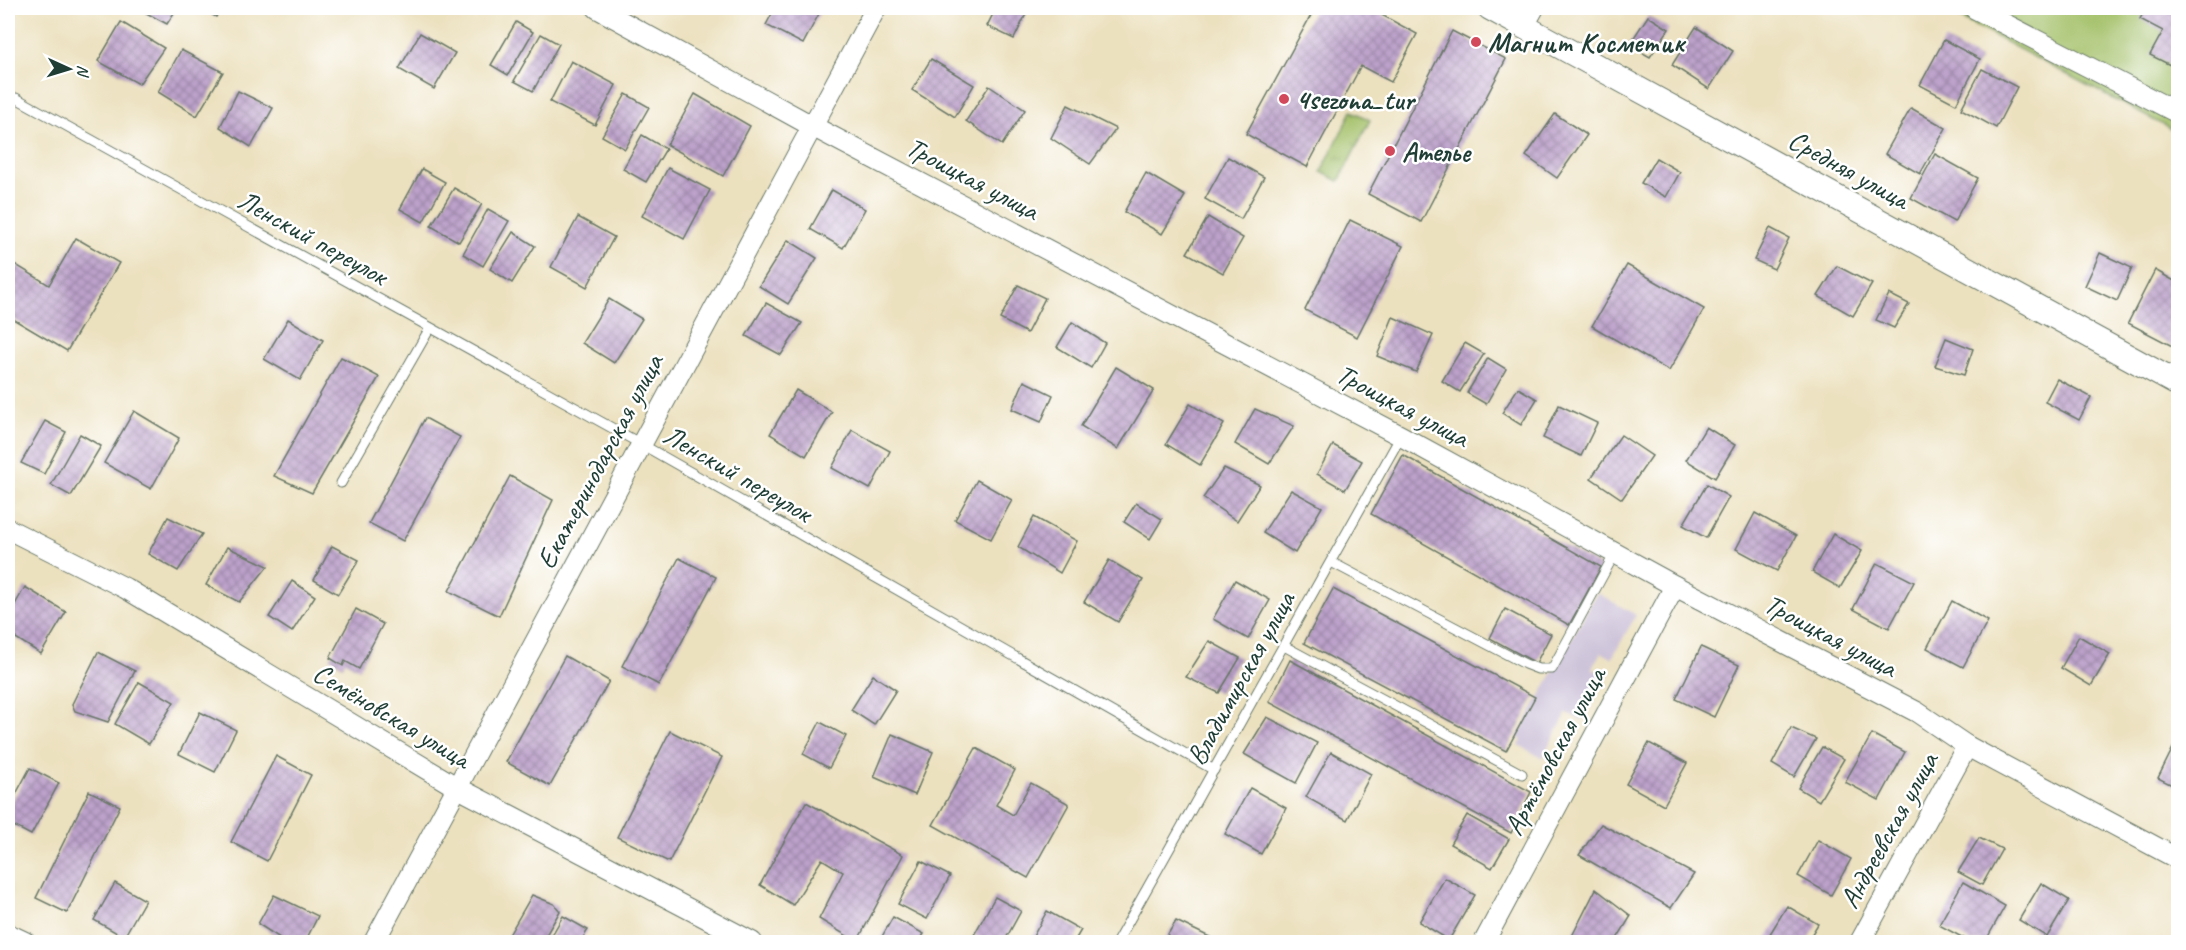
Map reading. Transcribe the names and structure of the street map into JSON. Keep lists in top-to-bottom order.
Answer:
{
  "streets": {
    "street": [
      "Средняя улица",
      "Троицкая улица",
      "Екатеринодарская улица",
      "Семёновская улица",
      "Артёмовская улица",
      "Андреевская улица"
    ],
    "lane": ["Ленский переулок", "Владимирская улица"]
  },
  "crossings": [
    ["Троицкая улица", "Екатеринодарская улица"],
    ["Троицкая улица", "Владимирская улица"],
    ["Троицкая улица", "Артёмовская улица"],
    ["Троицкая улица", "Андреевская улица"],
    ["Ленский переулок", "Екатеринодарская улица"],
    ["Ленский переулок", "Владимирская улица"],
    ["Екатеринодарская улица", "Семёновская улица"]
  ],
  "places": ["Магнит Косметик", "4sezona_tur", "Ателье"],
  "north": "right"
}
